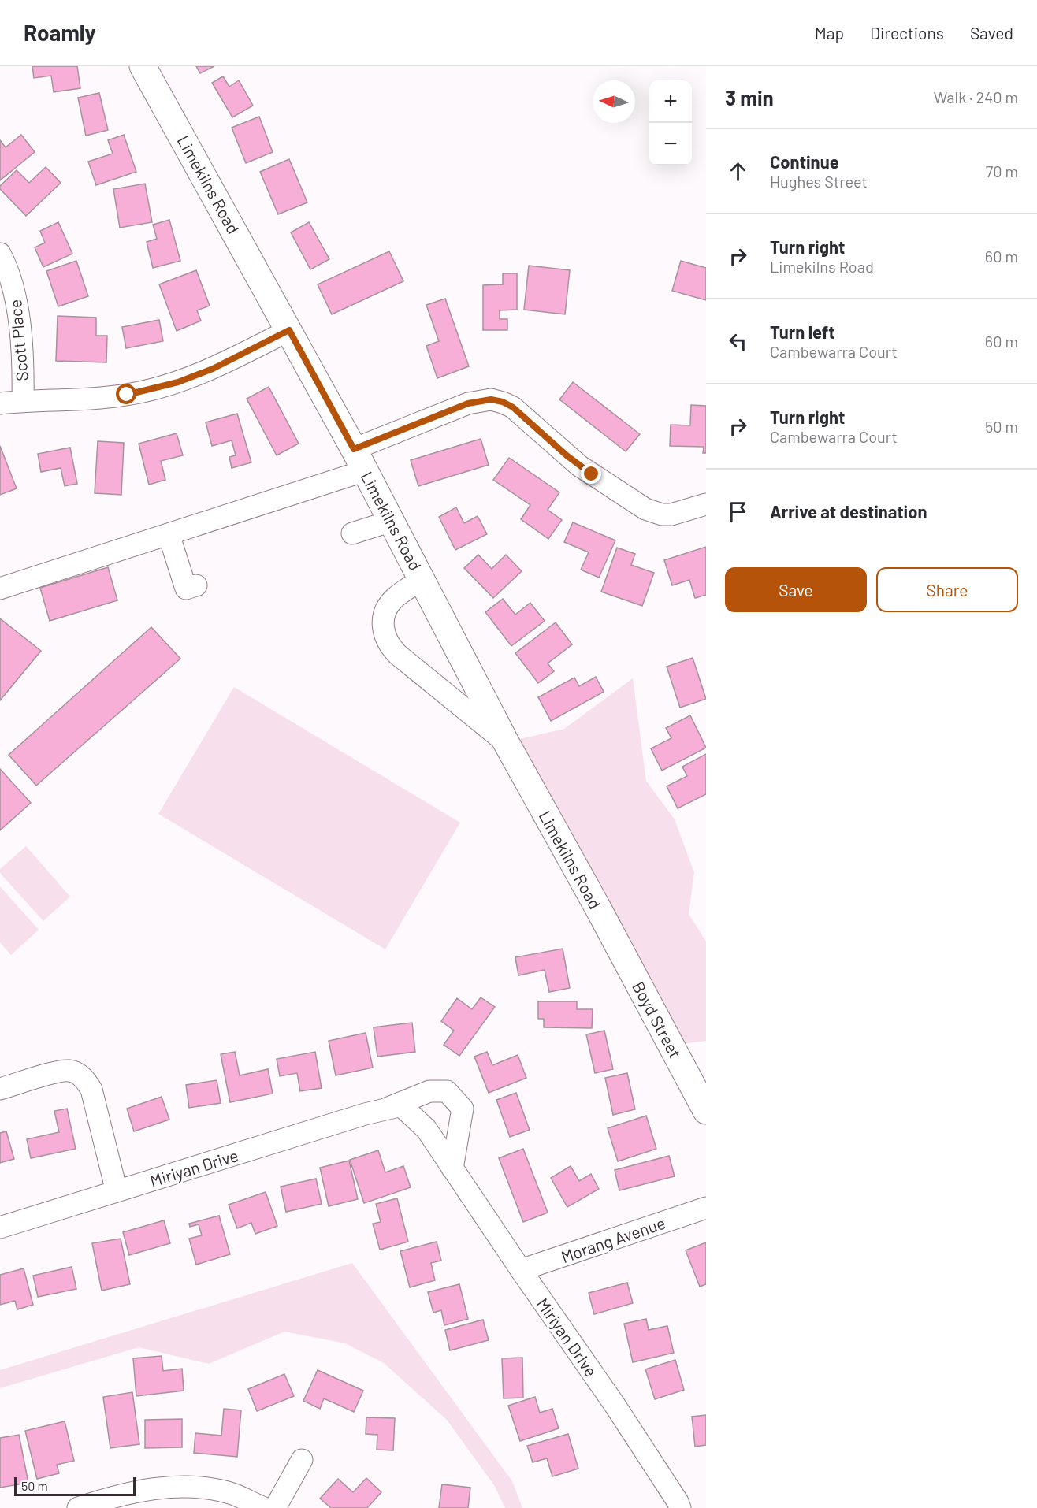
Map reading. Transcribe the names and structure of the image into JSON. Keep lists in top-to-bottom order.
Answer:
{
  "streets": {
    "main road": ["Limekilns Road", "Boyd Street"],
    "street": ["Scott Place", "Miriyan Drive", "Morang Avenue"]
  },
  "crossings": [
    ["Limekilns Road", "Boyd Street"],
    ["Miriyan Drive", "Morang Avenue"]
  ],
  "scale_bar": "50 m",
  "north": "left",
  "page": {
    "header": "Roamly",
    "nav": ["Map", "Directions", "Saved"],
    "heading": ["3 min", "Walk · 240 m"],
    "map_buttons": ["+", "−"],
    "list": [
      ["Continue", "Hughes Street", "70 m"],
      ["Turn right", "Limekilns Road", "60 m"],
      ["Turn left", "Cambewarra Court", "60 m"],
      ["Turn right", "Cambewarra Court", "50 m"],
      "Arrive at destination"
    ],
    "buttons": ["Save", "Share"],
    "scale": "50 m"
  }
}
